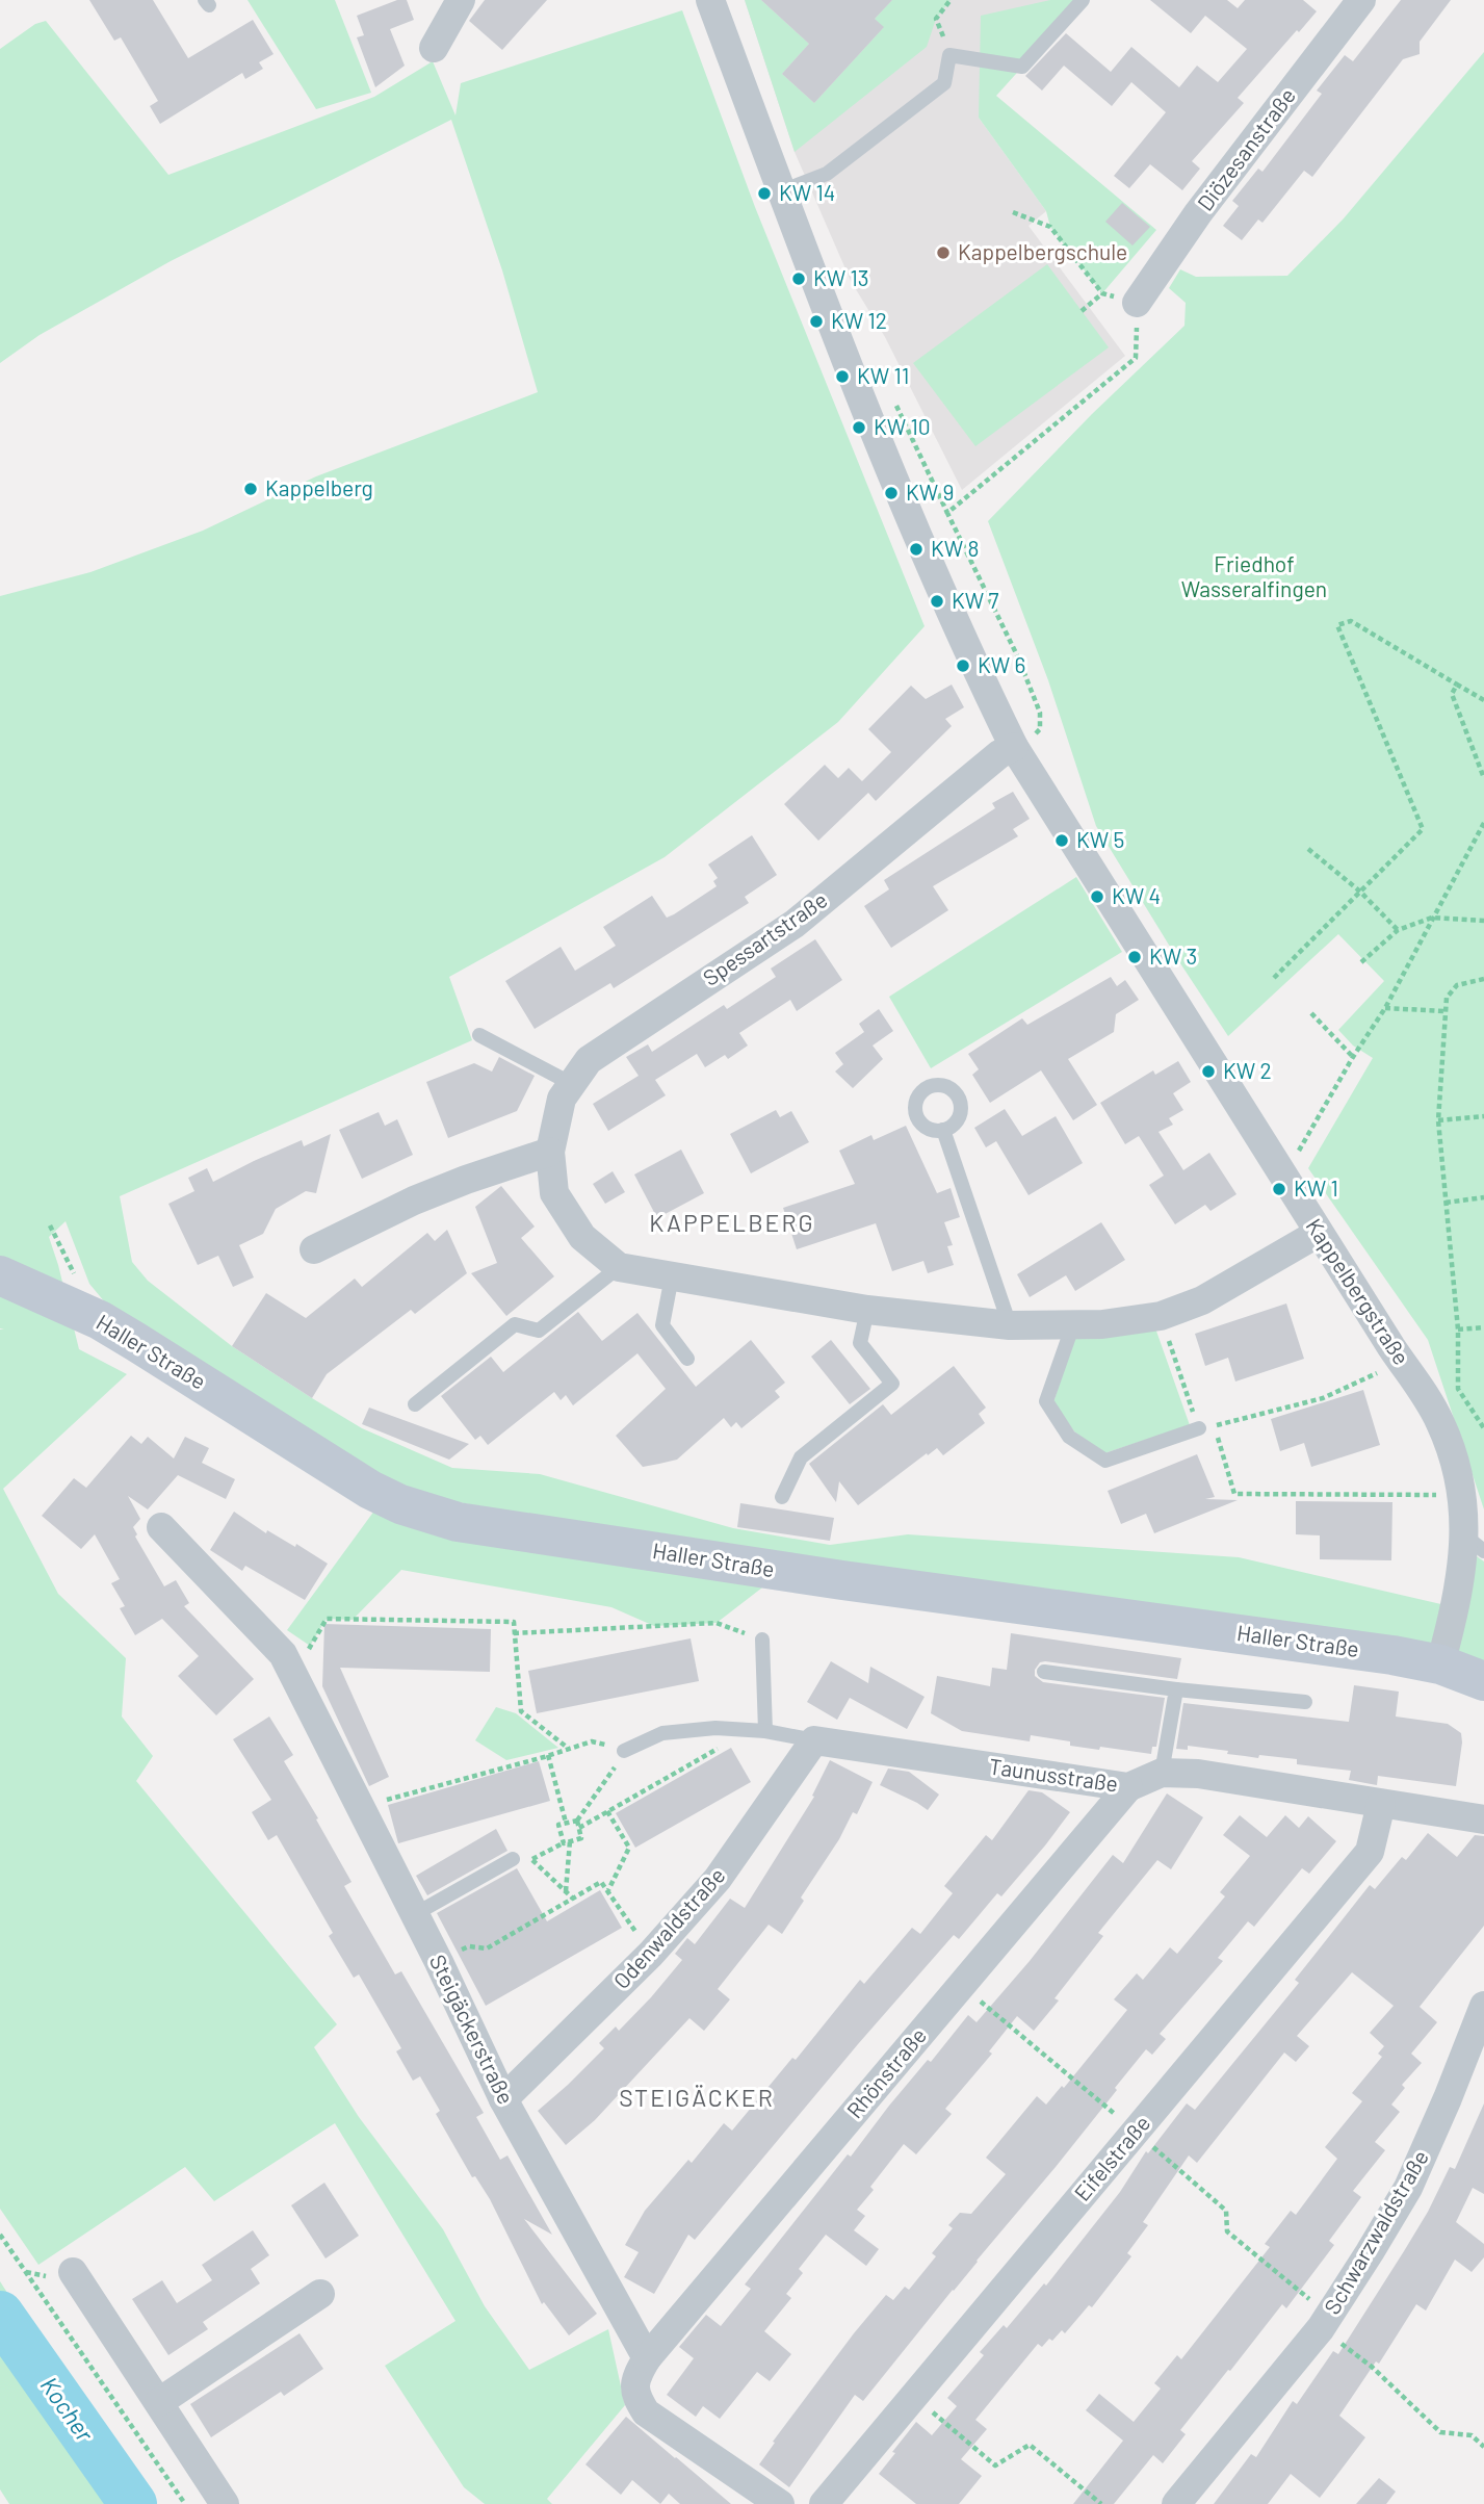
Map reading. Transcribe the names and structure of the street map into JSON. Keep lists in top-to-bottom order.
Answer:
{
  "streets": {
    "main road": ["Haller Straße"],
    "street": [
      "Diözesanstraße",
      "Spessartstraße",
      "Kappelbergstraße",
      "Taunusstraße",
      "Odenwaldstraße",
      "Steigäckerstraße",
      "Rhönstraße",
      "Eifelstraße",
      "Schwarzwaldstraße"
    ]
  },
  "crossings": [
    ["Spessartstraße", "Kappelbergstraße"],
    ["Kappelbergstraße", "Haller Straße"],
    ["Taunusstraße", "Odenwaldstraße"],
    ["Taunusstraße", "Rhönstraße"],
    ["Taunusstraße", "Eifelstraße"],
    ["Odenwaldstraße", "Steigäckerstraße"],
    ["Steigäckerstraße", "Rhönstraße"]
  ],
  "districts": ["KAPPELBERG", "STEIGÄCKER"],
  "water": ["Kocher"],
  "parks": ["Friedhof Wasseralfingen"],
  "places": [
    "KW 14",
    "Kappelbergschule",
    "KW 13",
    "KW 12",
    "KW 11",
    "KW 10",
    "Kappelberg",
    "KW 9",
    "KW 8",
    "KW 7",
    "KW 6",
    "KW 5",
    "KW 4",
    "KW 3",
    "KW 2",
    "KW 1"
  ]
}
